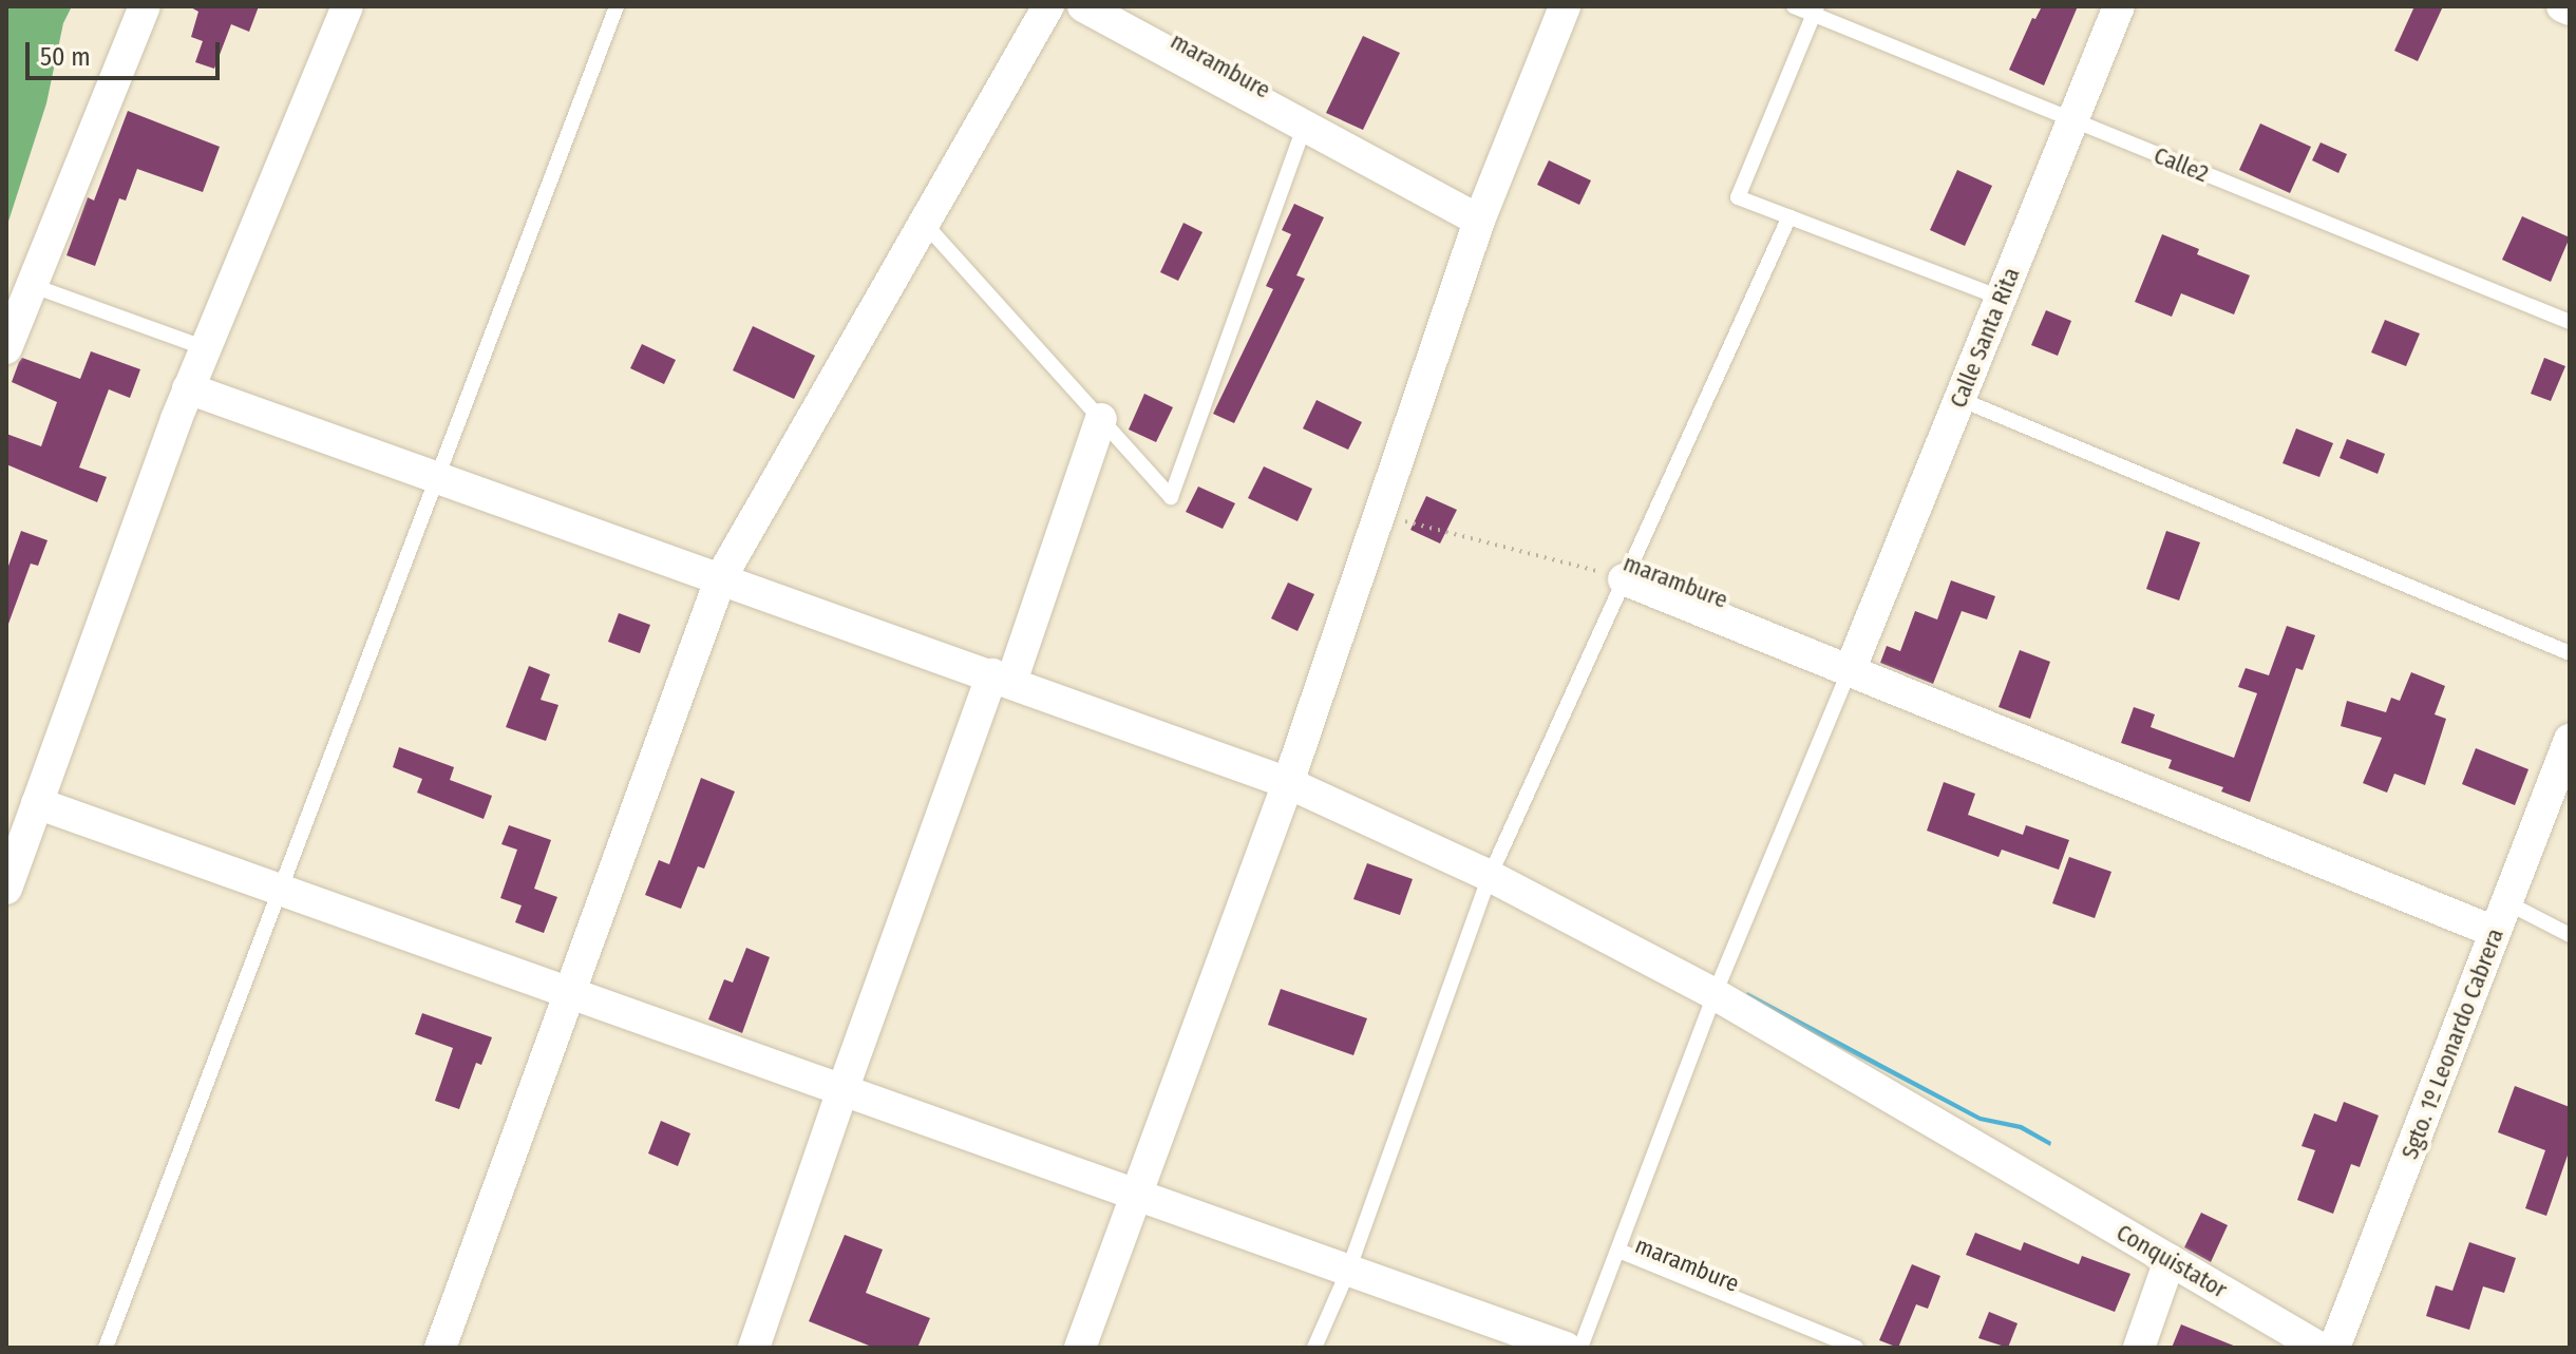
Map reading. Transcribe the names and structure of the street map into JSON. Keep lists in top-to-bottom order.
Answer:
{
  "streets": {
    "street": ["Calle Santa Rita", "Sgto. 1º Leonardo Cabrera", "Conquistator"],
    "lane": ["Calle2"],
    "path": ["marambure"]
  },
  "crossings": [
    ["Calle2", "Calle Santa Rita"]
  ],
  "scale_bar": "50 m"
}
